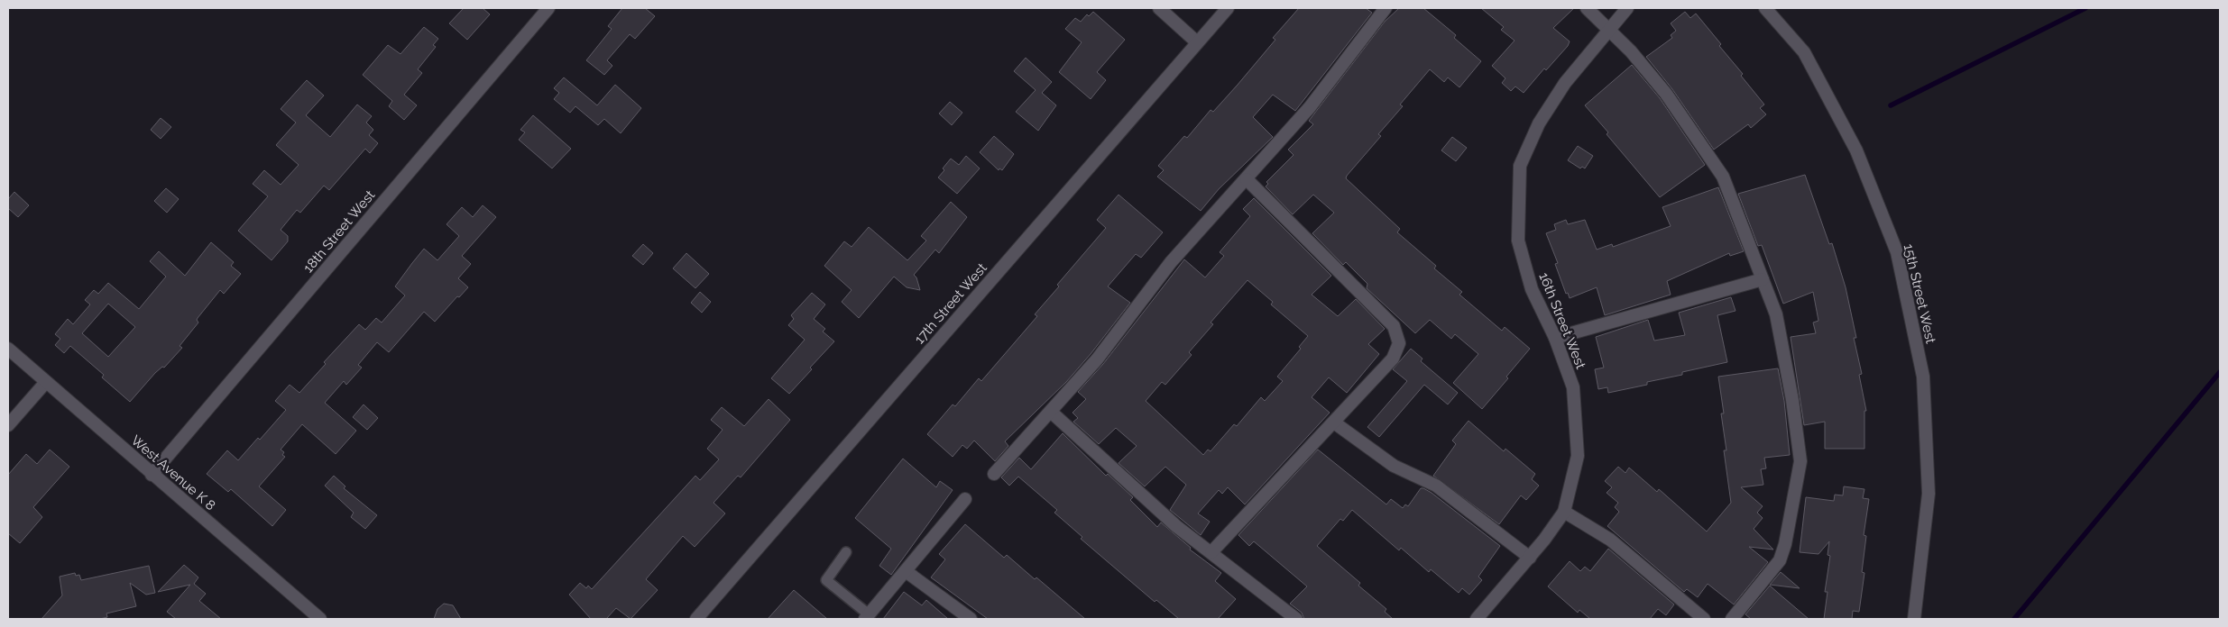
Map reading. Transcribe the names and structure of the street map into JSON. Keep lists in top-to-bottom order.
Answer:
{
  "streets": {
    "street": [
      "18th Street West",
      "15th Street West",
      "17th Street West",
      "16th Street West",
      "West Avenue K 8"
    ]
  },
  "crossings": [
    ["18th Street West", "West Avenue K 8"]
  ]
}
